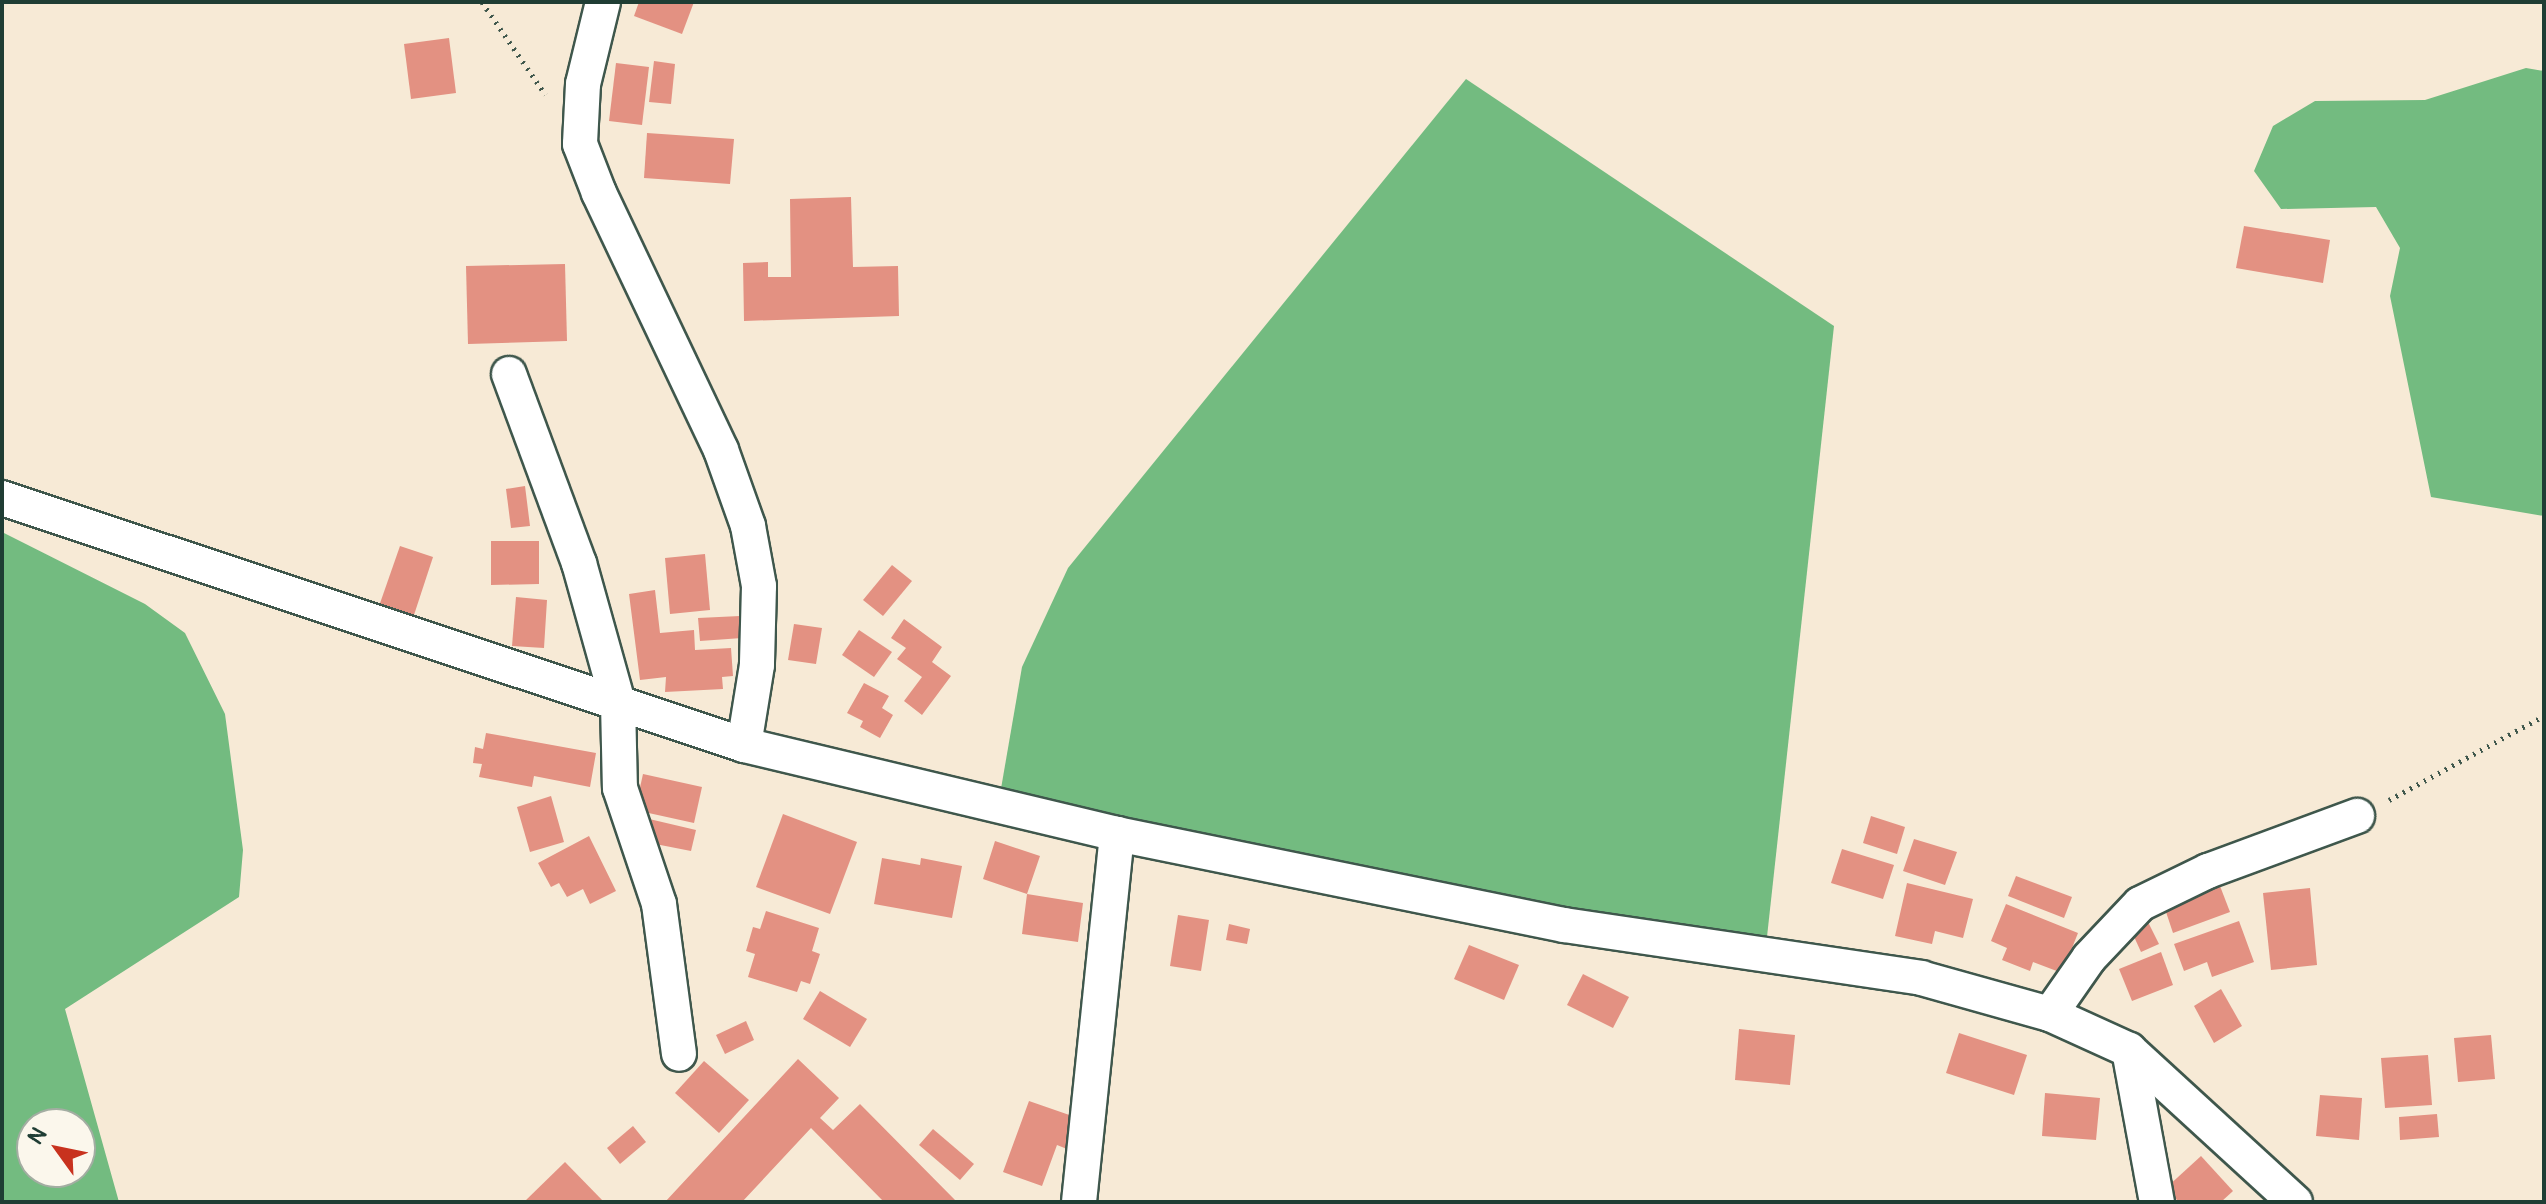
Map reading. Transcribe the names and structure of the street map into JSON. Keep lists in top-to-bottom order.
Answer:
{
  "north": "top left"
}
